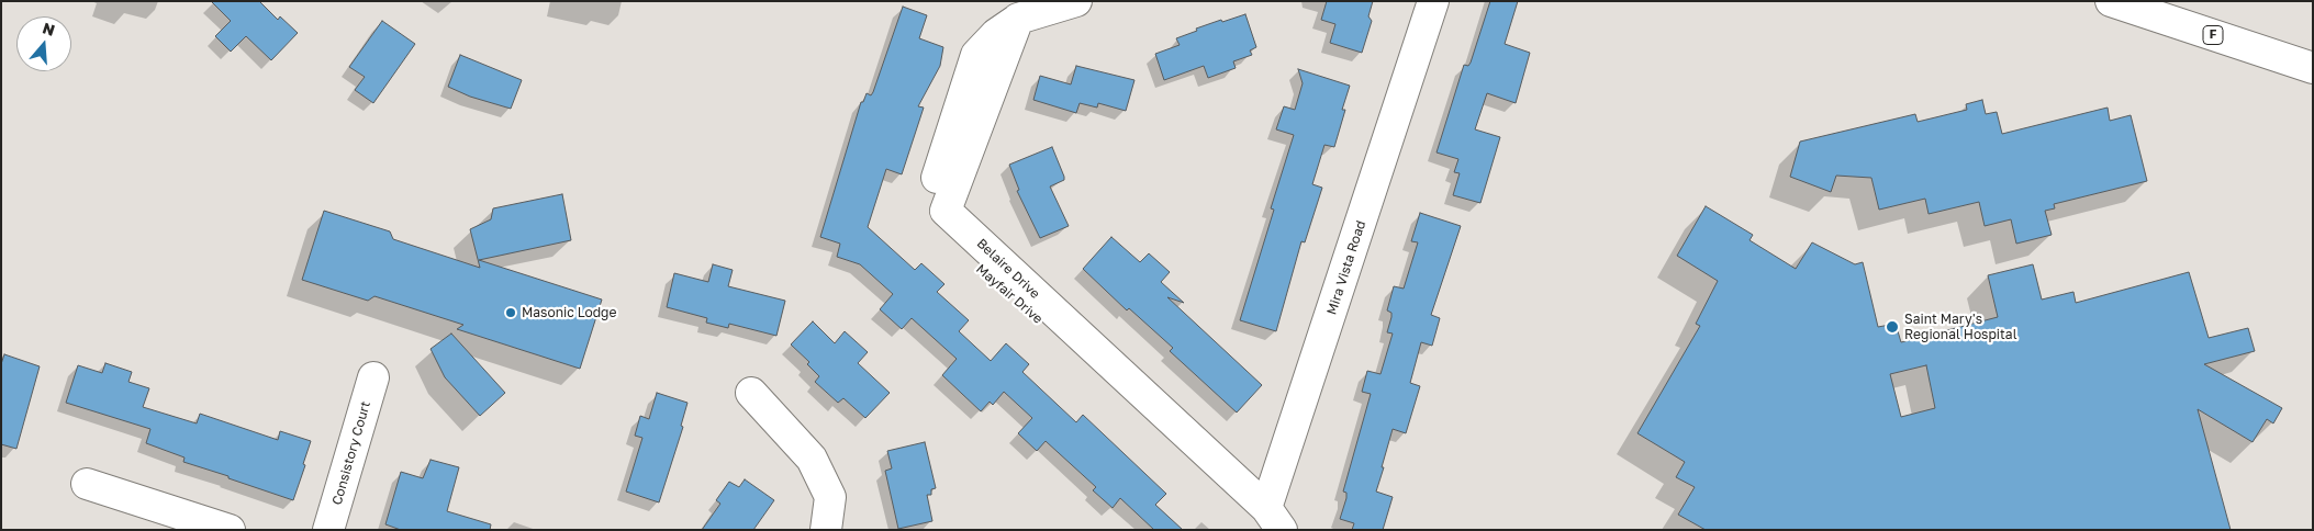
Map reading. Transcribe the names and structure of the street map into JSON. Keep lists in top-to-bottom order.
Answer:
{
  "streets": {
    "street": [
      "F",
      "Mira Vista Road",
      "Belaire Drive",
      "Consistory Court"
    ]
  },
  "crossings": [
    ["Mira Vista Road", "Belaire Drive"]
  ],
  "places": ["Masonic Lodge", "Saint Mary's Regional Hospital"],
  "north": "top"
}
